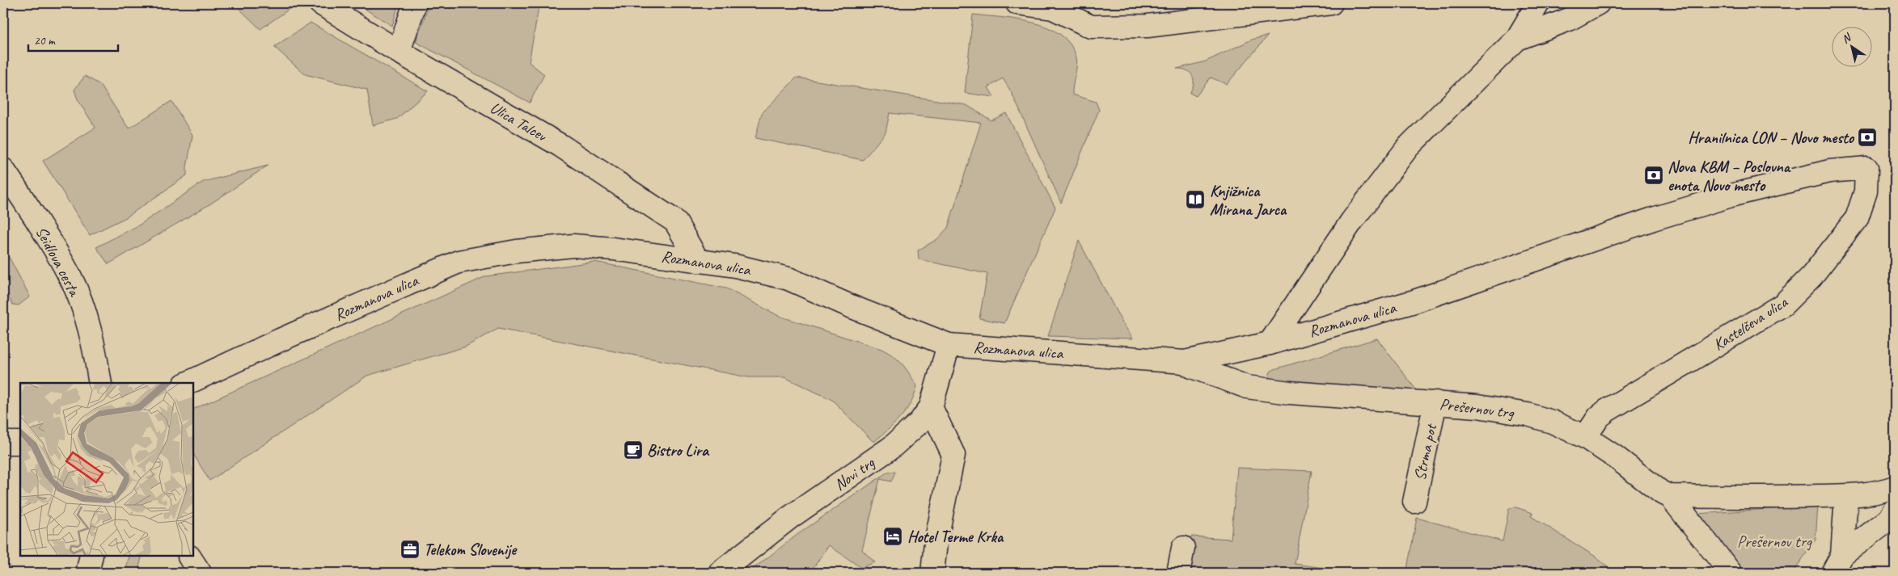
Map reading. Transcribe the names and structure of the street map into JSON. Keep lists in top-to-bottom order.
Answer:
{
  "streets": {
    "street": [
      "Ulica Talcev",
      "Seidlova cesta",
      "Rozmanova ulica",
      "Kastelčeva ulica",
      "Prešernov trg",
      "Strma pot",
      "Novi trg"
    ]
  },
  "crossings": [
    ["Ulica Talcev", "Rozmanova ulica"],
    ["Rozmanova ulica", "Kastelčeva ulica"],
    ["Rozmanova ulica", "Prešernov trg"],
    ["Rozmanova ulica", "Novi trg"],
    ["Kastelčeva ulica", "Prešernov trg"],
    ["Prešernov trg", "Strma pot"]
  ],
  "parks": ["Prešernov trg"],
  "places": {
    "bank": ["Hranilnica LON – Novo mesto", "Nova KBM – Poslovna enota Novo mesto"],
    "library": ["Knjižnica Mirana Jarca"],
    "cafe": ["Bistro Lira"],
    "hotel": ["Hotel Terme Krka"],
    "office": ["Telekom Slovenije"]
  },
  "scale_bar": "20 m",
  "north": "top left"
}
